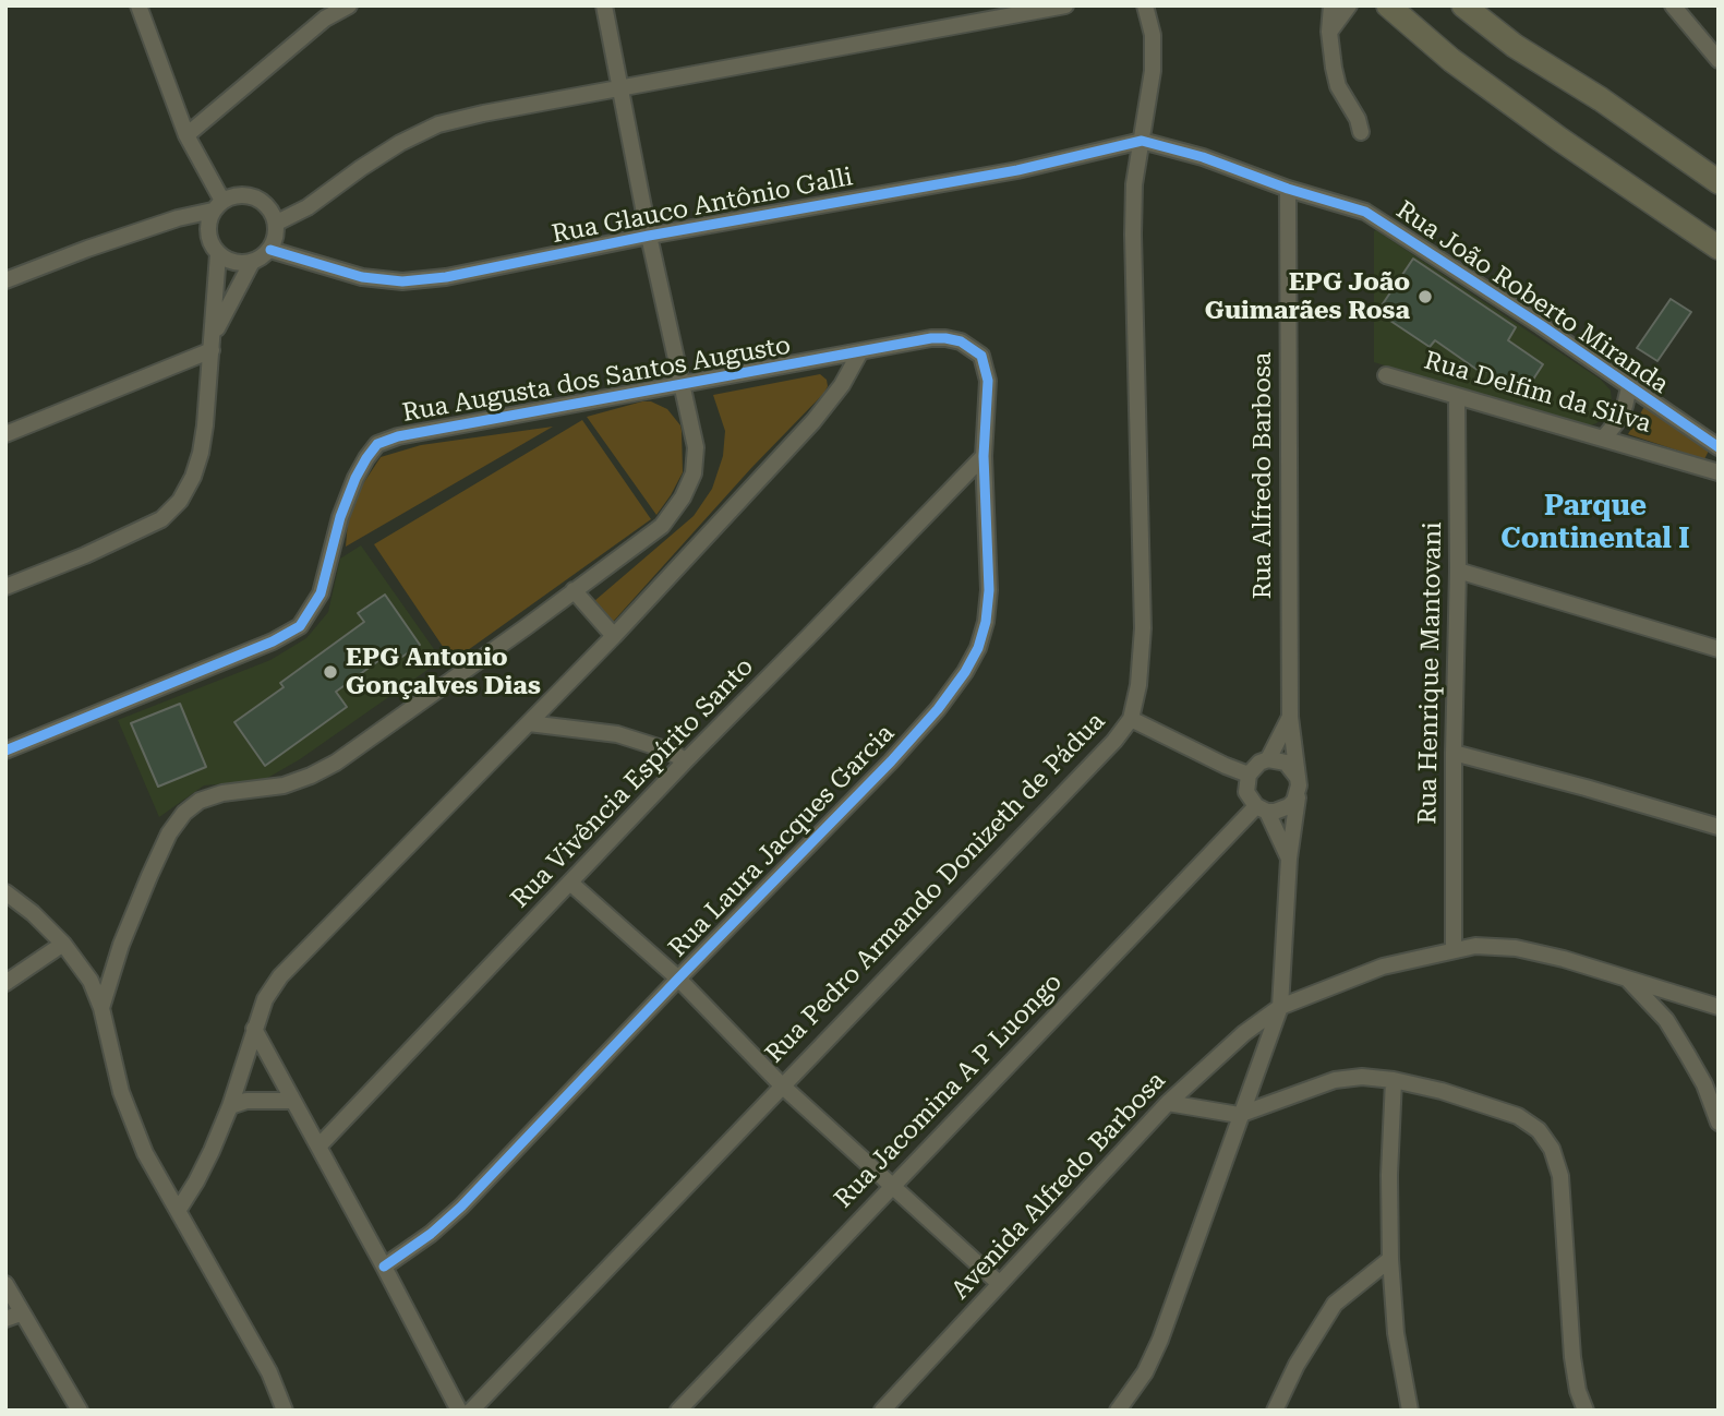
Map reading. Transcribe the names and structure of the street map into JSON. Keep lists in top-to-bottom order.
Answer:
{
  "streets": {
    "street": [
      "Rua Glauco Antônio Galli",
      "Rua João Roberto Miranda",
      "Rua Augusta dos Santos Augusto",
      "Rua Delfim da Silva",
      "Rua Alfredo Barbosa",
      "Rua Henrique Mantovani",
      "Rua Vivência Espírito Santo",
      "Rua Laura Jacques Garcia",
      "Rua Pedro Armando Donizeth de Pádua",
      "Rua Jacomina A P Luongo",
      "Avenida Alfredo Barbosa"
    ]
  },
  "crossings": [
    ["Rua Glauco Antônio Galli", "Rua João Roberto Miranda"],
    ["Rua Glauco Antônio Galli", "Rua Pedro Armando Donizeth de Pádua"],
    ["Rua João Roberto Miranda", "Rua Alfredo Barbosa"],
    ["Rua João Roberto Miranda", "Rua Pedro Armando Donizeth de Pádua"],
    ["Rua Augusta dos Santos Augusto", "Rua Laura Jacques Garcia"],
    ["Rua Delfim da Silva", "Rua Henrique Mantovani"],
    ["Rua Alfredo Barbosa", "Rua Jacomina A P Luongo"],
    ["Rua Henrique Mantovani", "Avenida Alfredo Barbosa"],
    ["Rua Vivência Espírito Santo", "Rua Laura Jacques Garcia"]
  ],
  "districts": ["Parque Continental I"],
  "places": ["EPG João Guimarães Rosa", "EPG Antonio Gonçalves Dias"]
}
